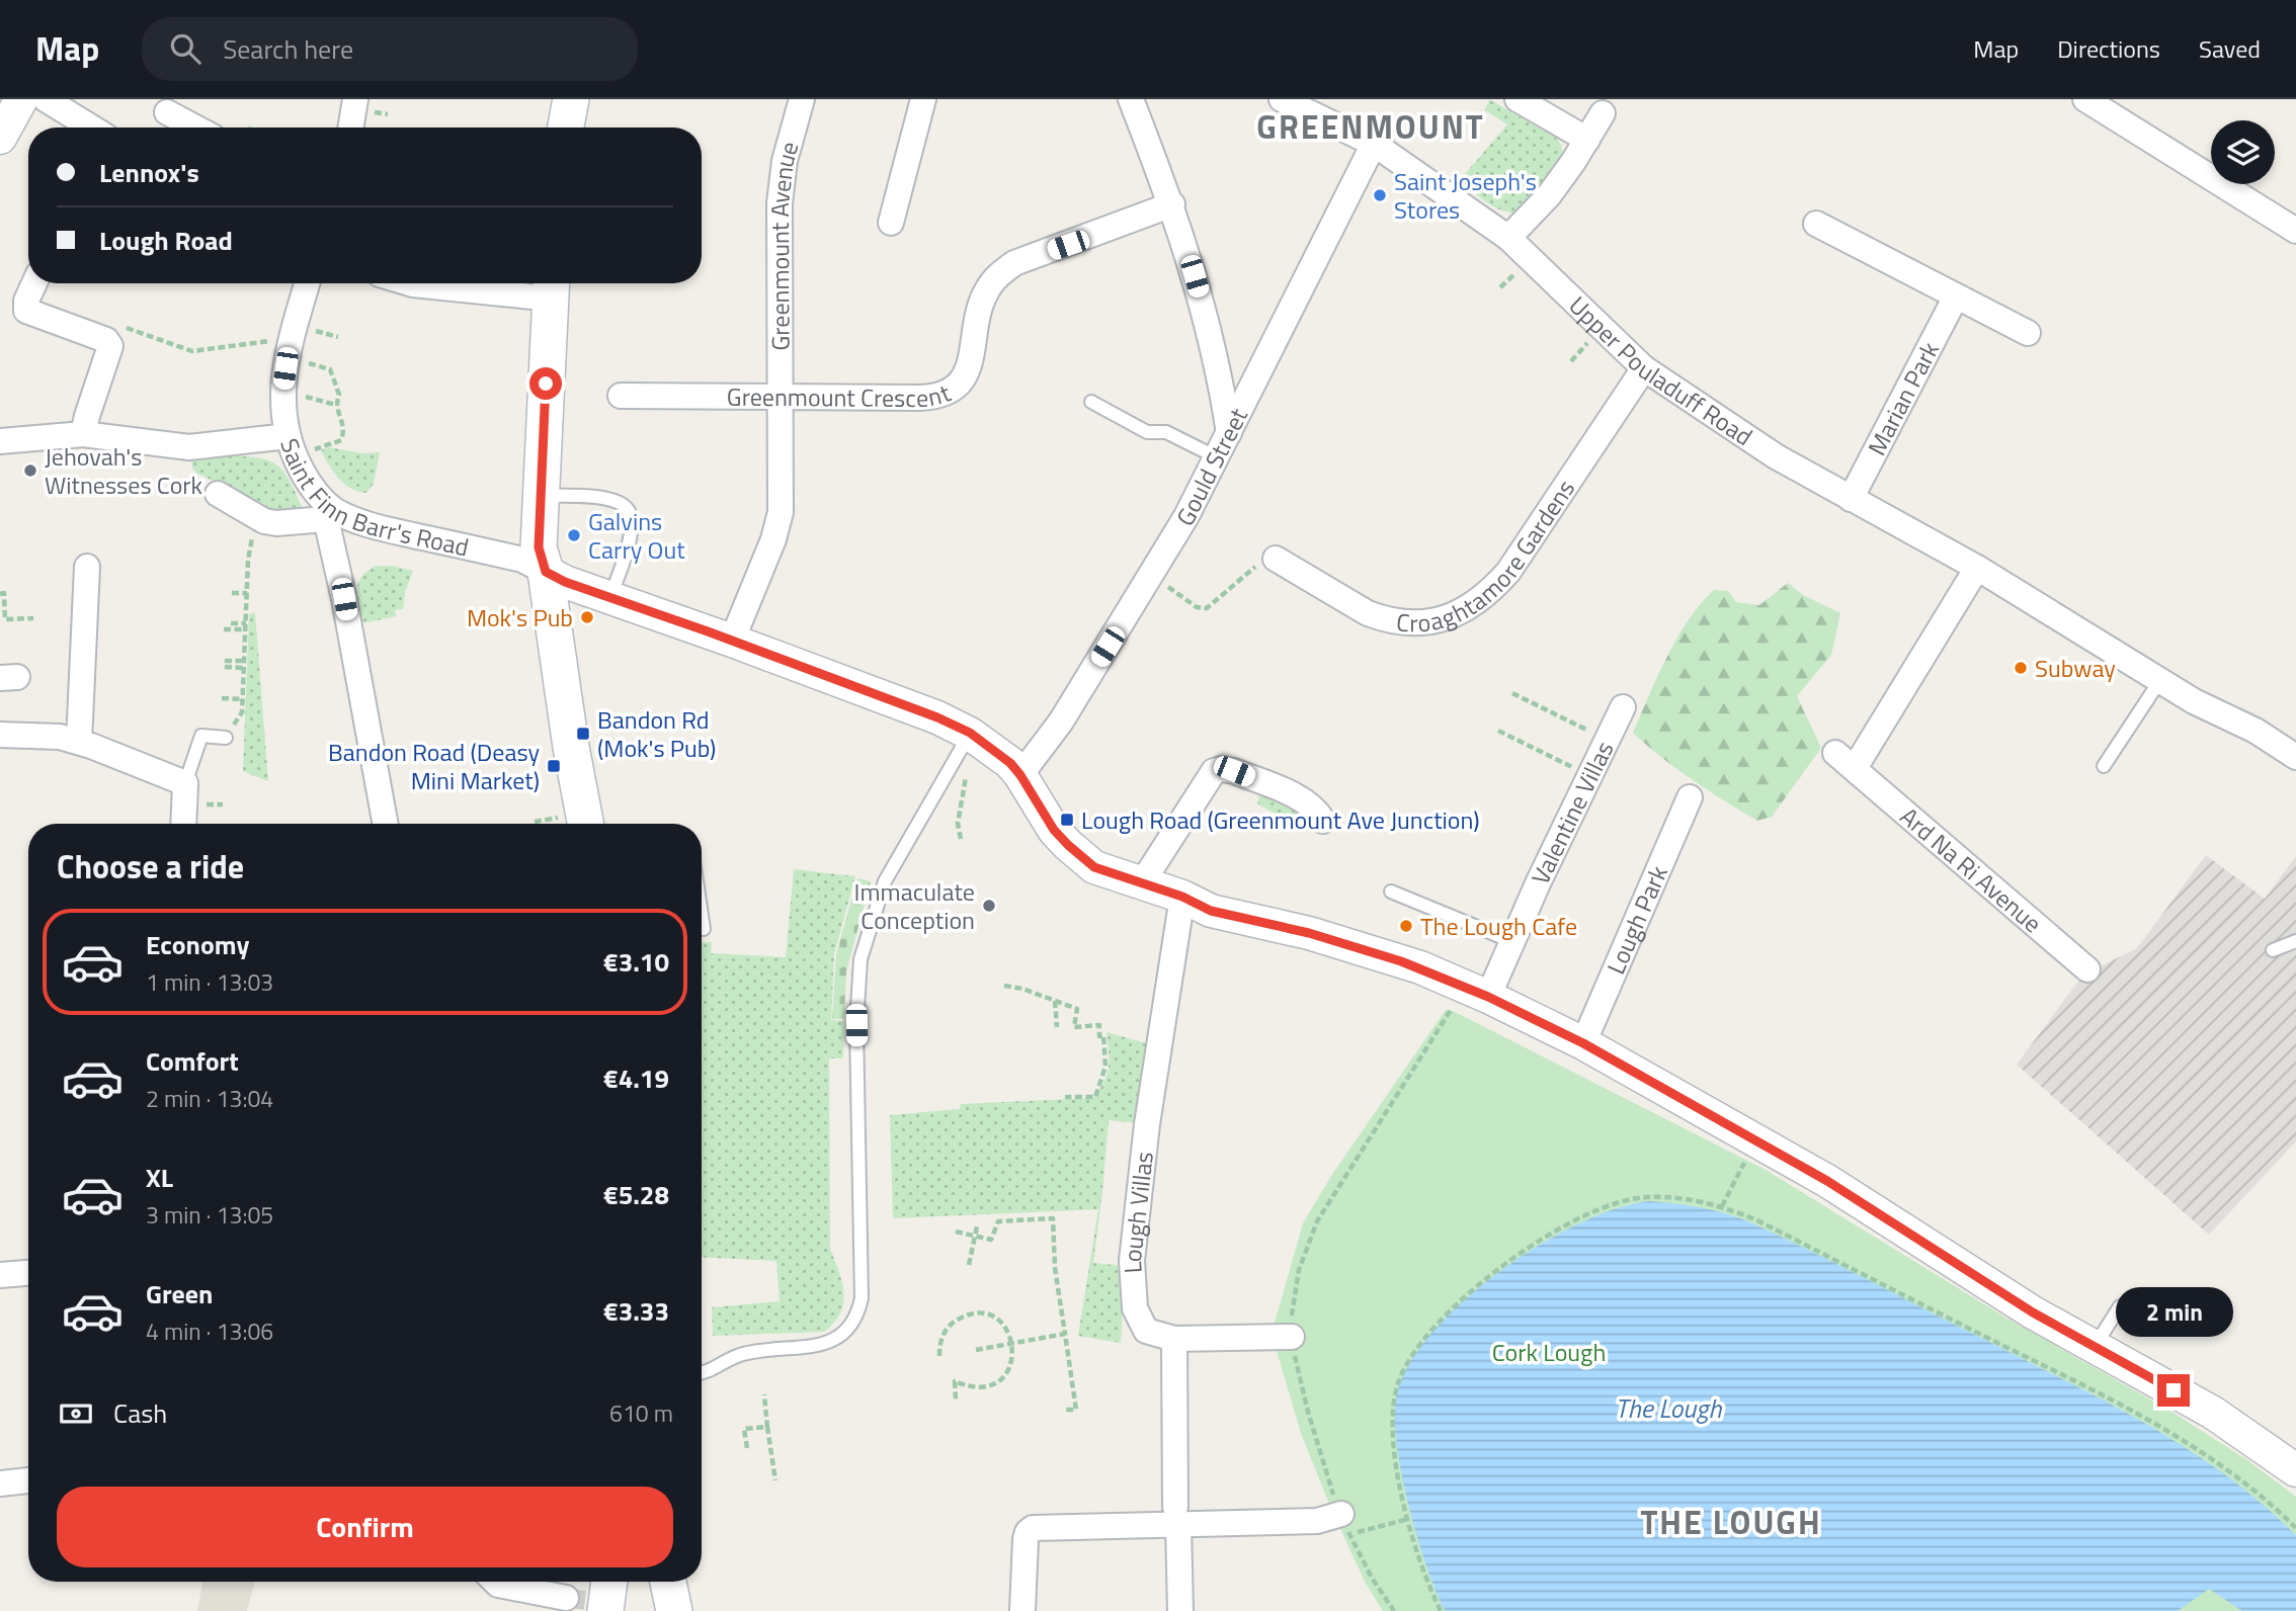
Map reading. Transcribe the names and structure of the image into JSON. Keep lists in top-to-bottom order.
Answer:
{
  "streets": {
    "street": [
      "Greenmount Avenue",
      "Upper Pouladuff Road",
      "Greenmount Crescent",
      "Marian Park",
      "Gould Street",
      "Saint Finn Barr's Road",
      "Croaghtamore Gardens",
      "Valentine Villas",
      "Ard Na Ri Avenue",
      "Lough Park",
      "Lough Villas"
    ]
  },
  "crossings": [
    ["Greenmount Avenue", "Greenmount Crescent"],
    ["Upper Pouladuff Road", "Marian Park"],
    ["Upper Pouladuff Road", "Gould Street"],
    ["Upper Pouladuff Road", "Croaghtamore Gardens"],
    ["Upper Pouladuff Road", "Ard Na Ri Avenue"]
  ],
  "districts": ["GREENMOUNT", "THE LOUGH"],
  "water": ["The Lough"],
  "parks": ["Cork Lough"],
  "places": {
    "other": [
      "Saint Joseph's Stores",
      "Jehovah's Witnesses Cork",
      "Galvins Carry Out",
      "Mok's Pub",
      "Subway",
      "Immaculate Conception",
      "The Lough Cafe"
    ],
    "transit": ["Bandon Rd (Mok's Pub)", "Bandon Road (Deasy Mini Market)", "Lough Road (Greenmount Ave Junction)"]
  },
  "page": {
    "header": "Map",
    "search": "Search here",
    "nav": ["Map", "Directions", "Saved"],
    "banner": ["Lennox's", "Lough Road"],
    "heading": "Choose a ride",
    "list": [
      {
        "name": "Economy",
        "note": "1 min · 13:03",
        "value": "€3.10"
      },
      {
        "name": "Comfort",
        "note": "2 min · 13:04",
        "value": "€4.19"
      },
      {
        "name": "XL",
        "note": "3 min · 13:05",
        "value": "€5.28"
      },
      {
        "name": "Green",
        "note": "4 min · 13:06",
        "value": "€3.33"
      }
    ],
    "bubble": "2 min",
    "pay": ["Cash", "610 m"],
    "buttons": "Confirm"
  }
}
